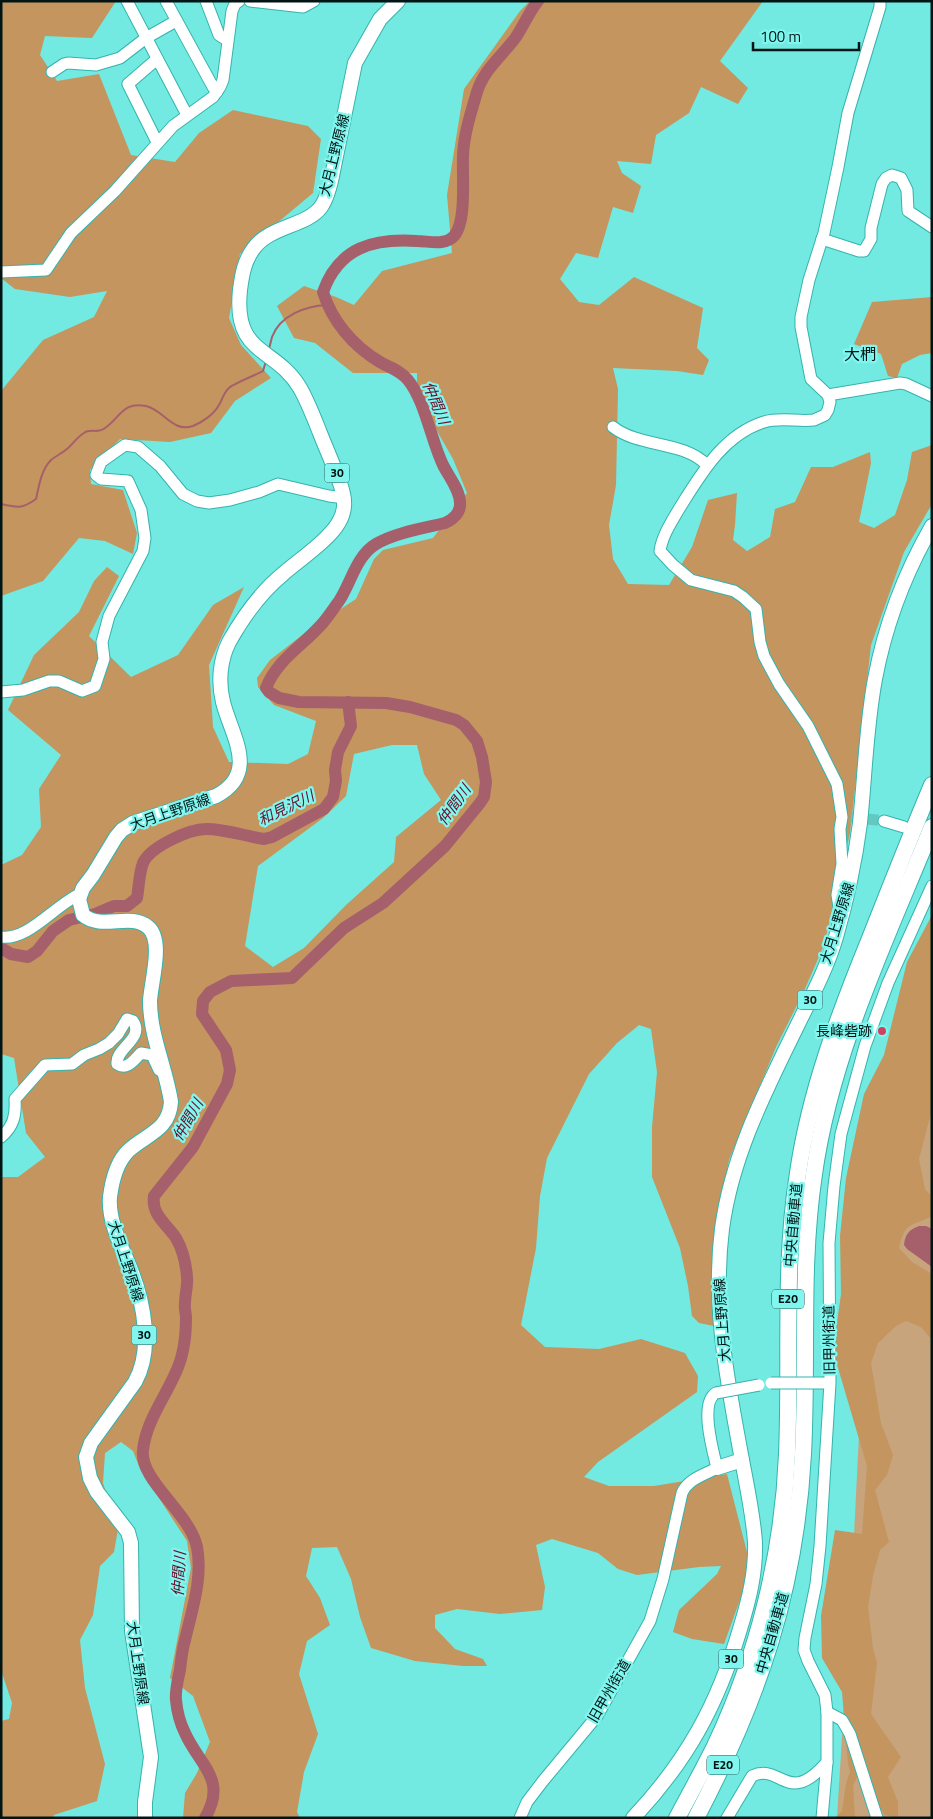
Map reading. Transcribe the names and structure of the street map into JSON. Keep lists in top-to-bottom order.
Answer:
{
  "streets": {
    "highway": ["中央自動車道", "E20"],
    "main road": ["大月上野原線", "30"],
    "street": ["旧甲州街道"]
  },
  "districts": ["大椚"],
  "water": ["仲間川", "和見沢川"],
  "places": ["長峰砦跡"],
  "scale_bar": "100 m"
}
